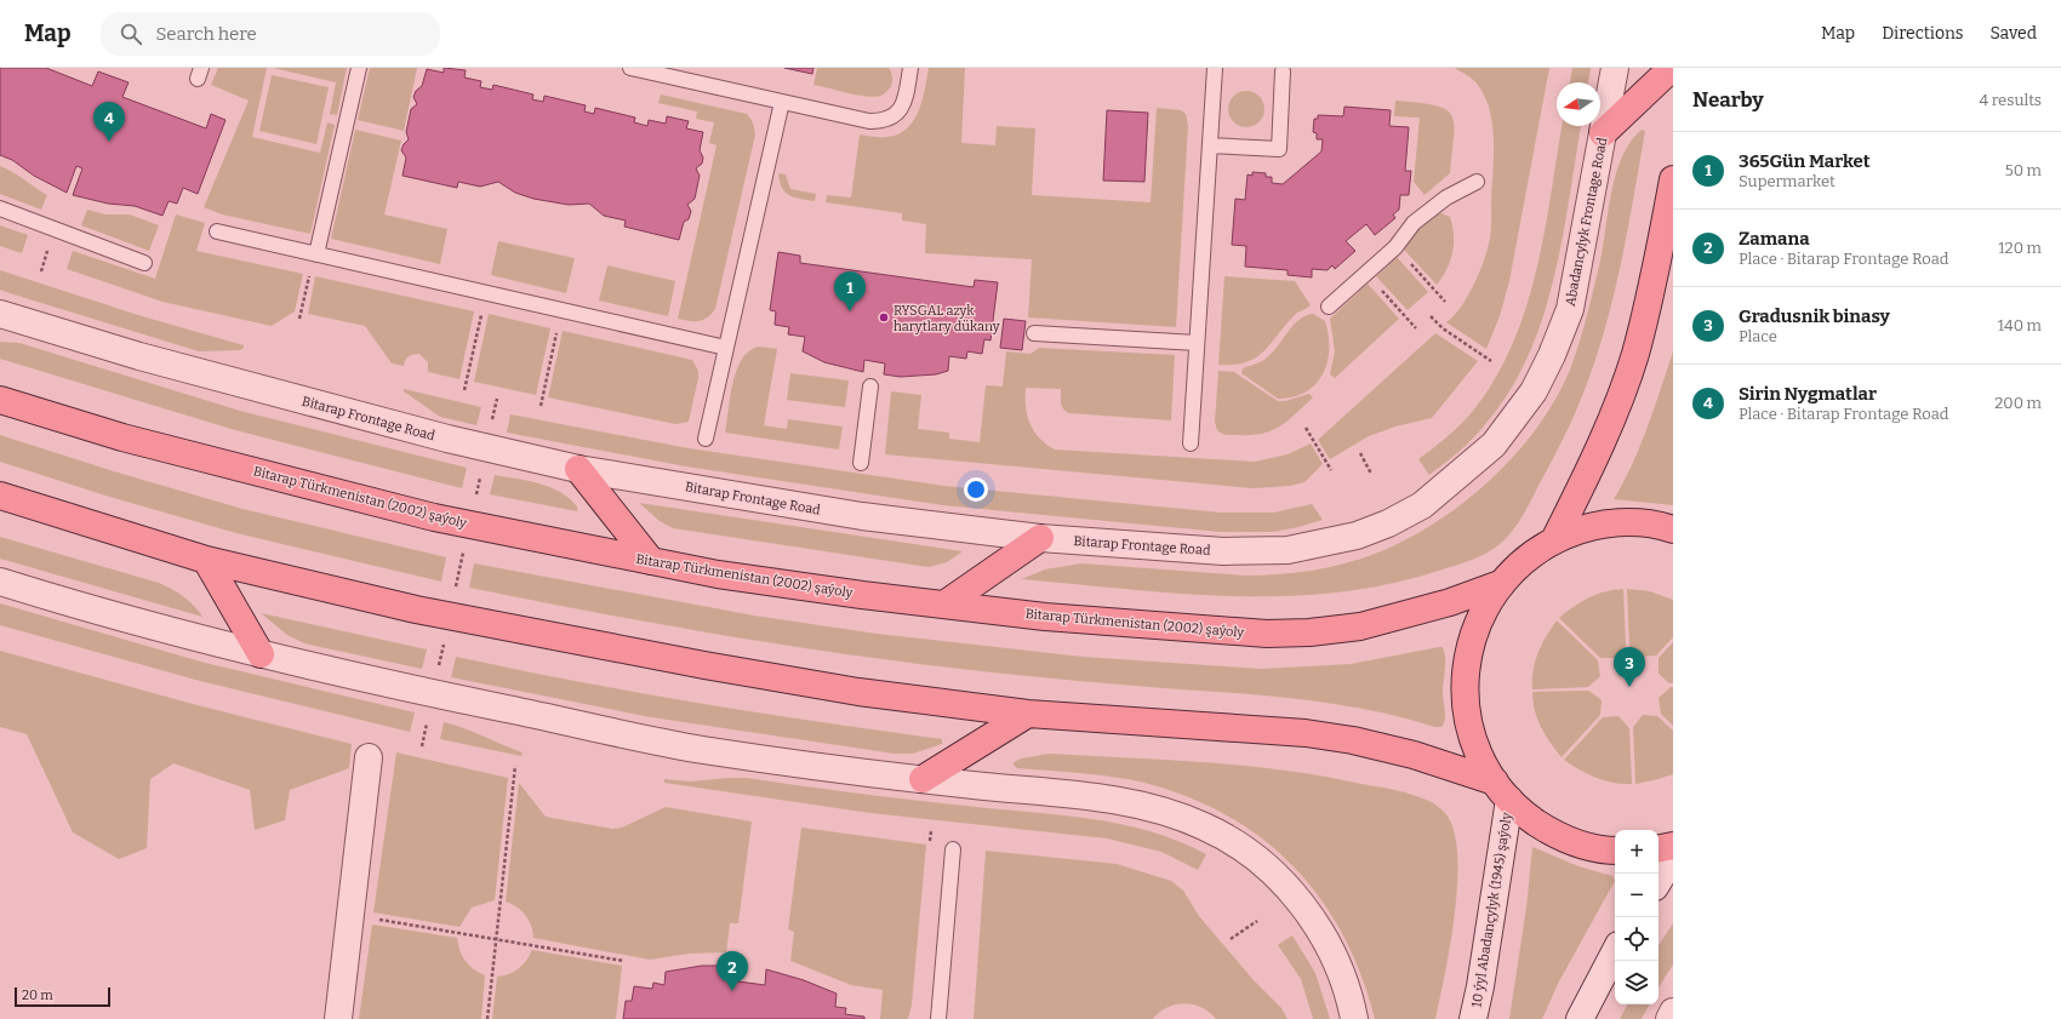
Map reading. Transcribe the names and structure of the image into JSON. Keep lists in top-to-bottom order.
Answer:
{
  "streets": {
    "main road": ["Bitarap Türkmenistan (2002) şaýoly"],
    "street": ["Abadancylyk Frontage Road", "Bitarap Frontage Road", "10 ýyl Abadançylyk (1945) şaýoly"]
  },
  "crossings": [
    ["Abadancylyk Frontage Road", "Bitarap Frontage Road"]
  ],
  "places": ["RYSGAL azyk harytlary dükany"],
  "scale_bar": "20 m",
  "north": "left",
  "page": {
    "header": "Map",
    "search": "Search here",
    "nav": ["Map", "Directions", "Saved"],
    "heading": ["Nearby", "4 results"],
    "pins": [
      "4",
      "1",
      "3",
      "2"
    ],
    "list": [
      {
        "mark": "1",
        "name": "365Gün Market",
        "note": "Supermarket",
        "value": "50 m"
      },
      {
        "mark": "2",
        "name": "Zamana",
        "note": "Place · Bitarap Frontage Road",
        "value": "120 m"
      },
      {
        "mark": "3",
        "name": "Gradusnik binasy",
        "note": "Place",
        "value": "140 m"
      },
      {
        "mark": "4",
        "name": "Sirin Nygmatlar",
        "note": "Place · Bitarap Frontage Road",
        "value": "200 m"
      }
    ],
    "map_buttons": ["+", "−"],
    "scale": "20 m"
  }
}
